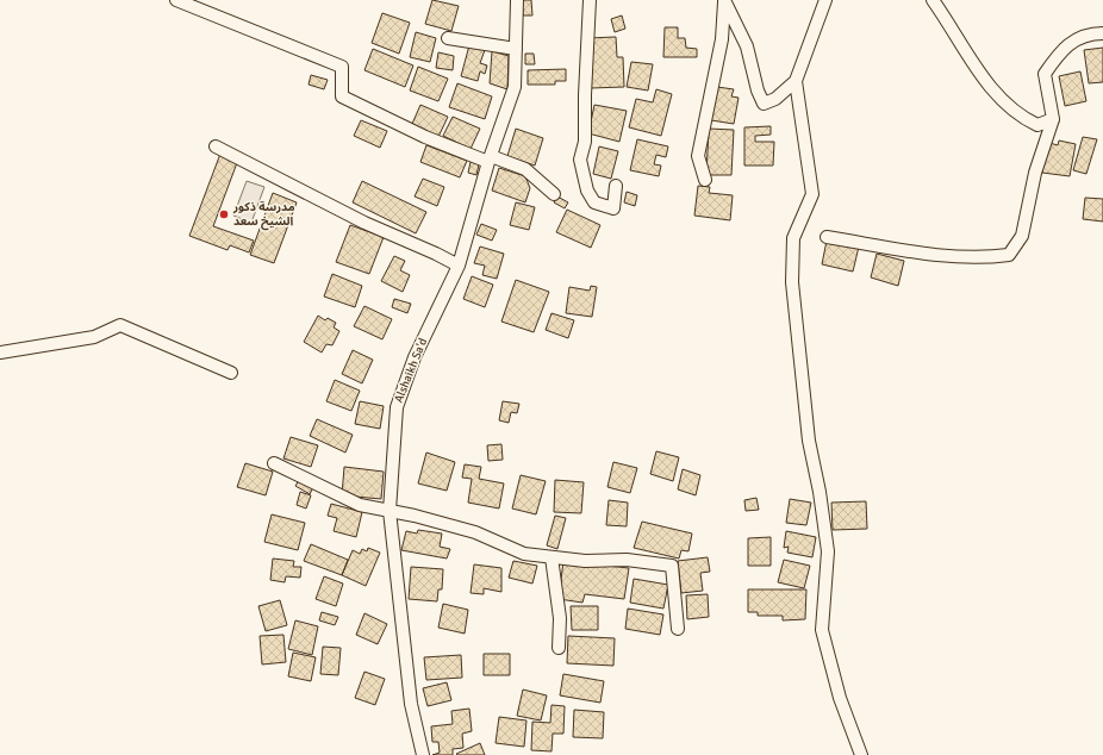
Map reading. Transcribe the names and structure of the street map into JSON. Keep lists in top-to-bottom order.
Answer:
{
  "streets": {
    "street": ["Alshaikh Sa'd"]
  },
  "places": ["مدرسة ذكور الشيخ سعد"]
}
